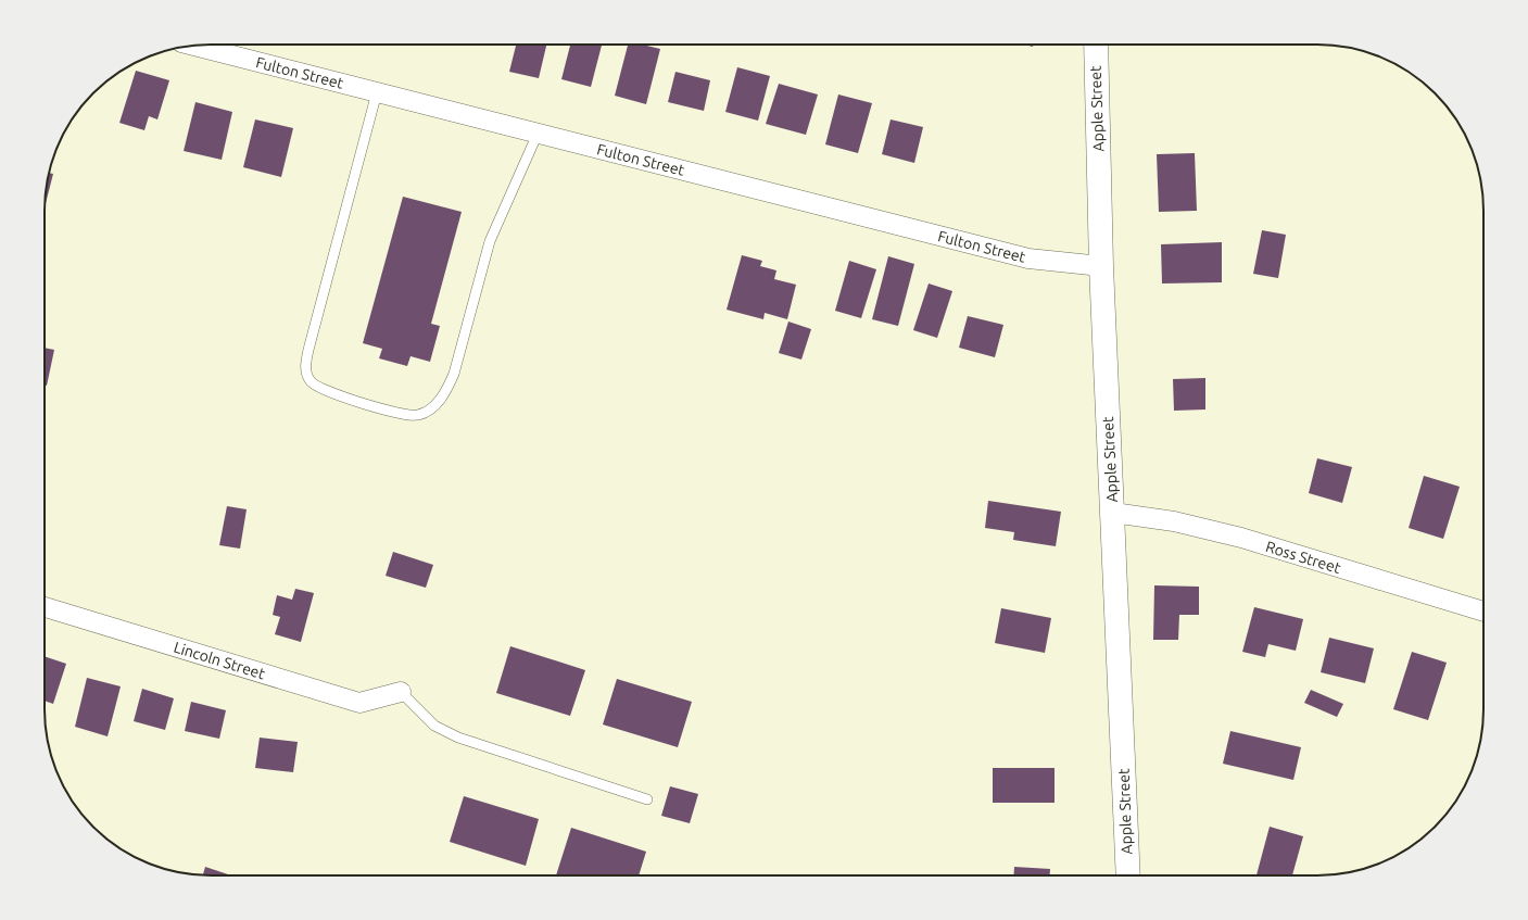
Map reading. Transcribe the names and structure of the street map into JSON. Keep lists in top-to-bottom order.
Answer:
{
  "streets": {
    "street": [
      "Fulton Street",
      "Apple Street",
      "Ross Street",
      "Lincoln Street"
    ]
  },
  "crossings": [
    ["Fulton Street", "Apple Street"],
    ["Apple Street", "Ross Street"]
  ]
}
